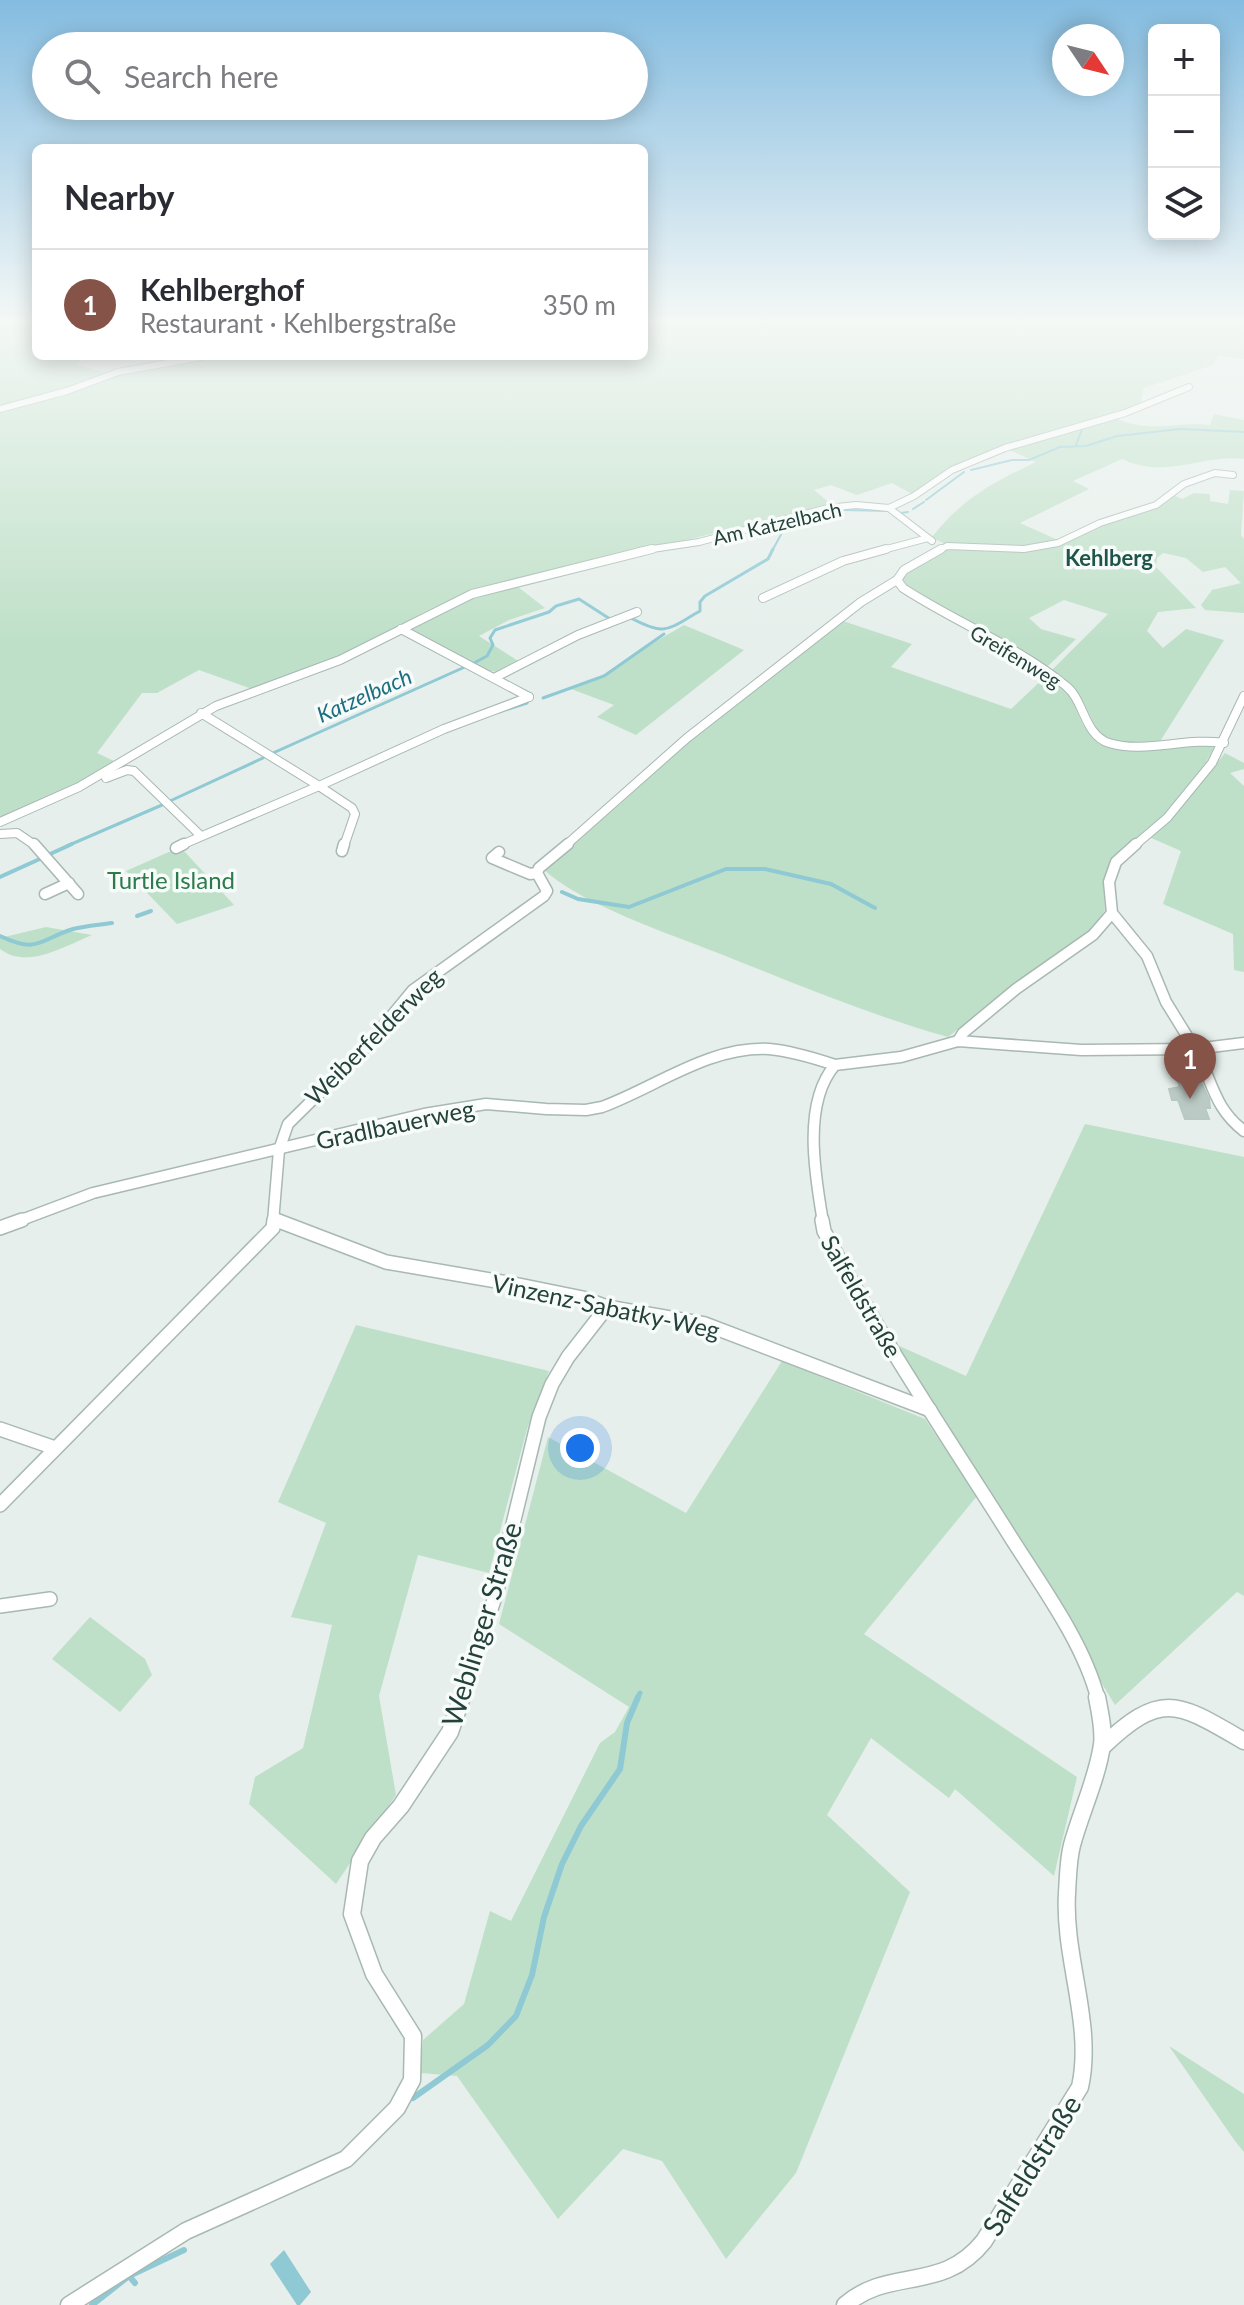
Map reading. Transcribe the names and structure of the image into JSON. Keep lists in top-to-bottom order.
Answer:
{
  "streets": {
    "street": [
      "Am Katzelbach",
      "Greifenweg",
      "Weiberfelderweg",
      "Gradlbauerweg",
      "Salfeldstraße",
      "Vinzenz-Sabatky-Weg",
      "Weblinger Straße"
    ]
  },
  "crossings": [
    ["Weiberfelderweg", "Gradlbauerweg"],
    ["Weiberfelderweg", "Vinzenz-Sabatky-Weg"],
    ["Gradlbauerweg", "Salfeldstraße"],
    ["Salfeldstraße", "Vinzenz-Sabatky-Weg"],
    ["Vinzenz-Sabatky-Weg", "Weblinger Straße"]
  ],
  "districts": ["Kehlberg"],
  "water": ["Katzelbach"],
  "parks": ["Turtle Island"],
  "north": "bottom right",
  "page": {
    "map_buttons": ["+", "−"],
    "search": "Search here",
    "heading": "Nearby",
    "list": [
      {
        "mark": "1",
        "name": "Kehlberghof",
        "note": "Restaurant · Kehlbergstraße",
        "value": "350 m"
      }
    ],
    "pins": "1"
  }
}
